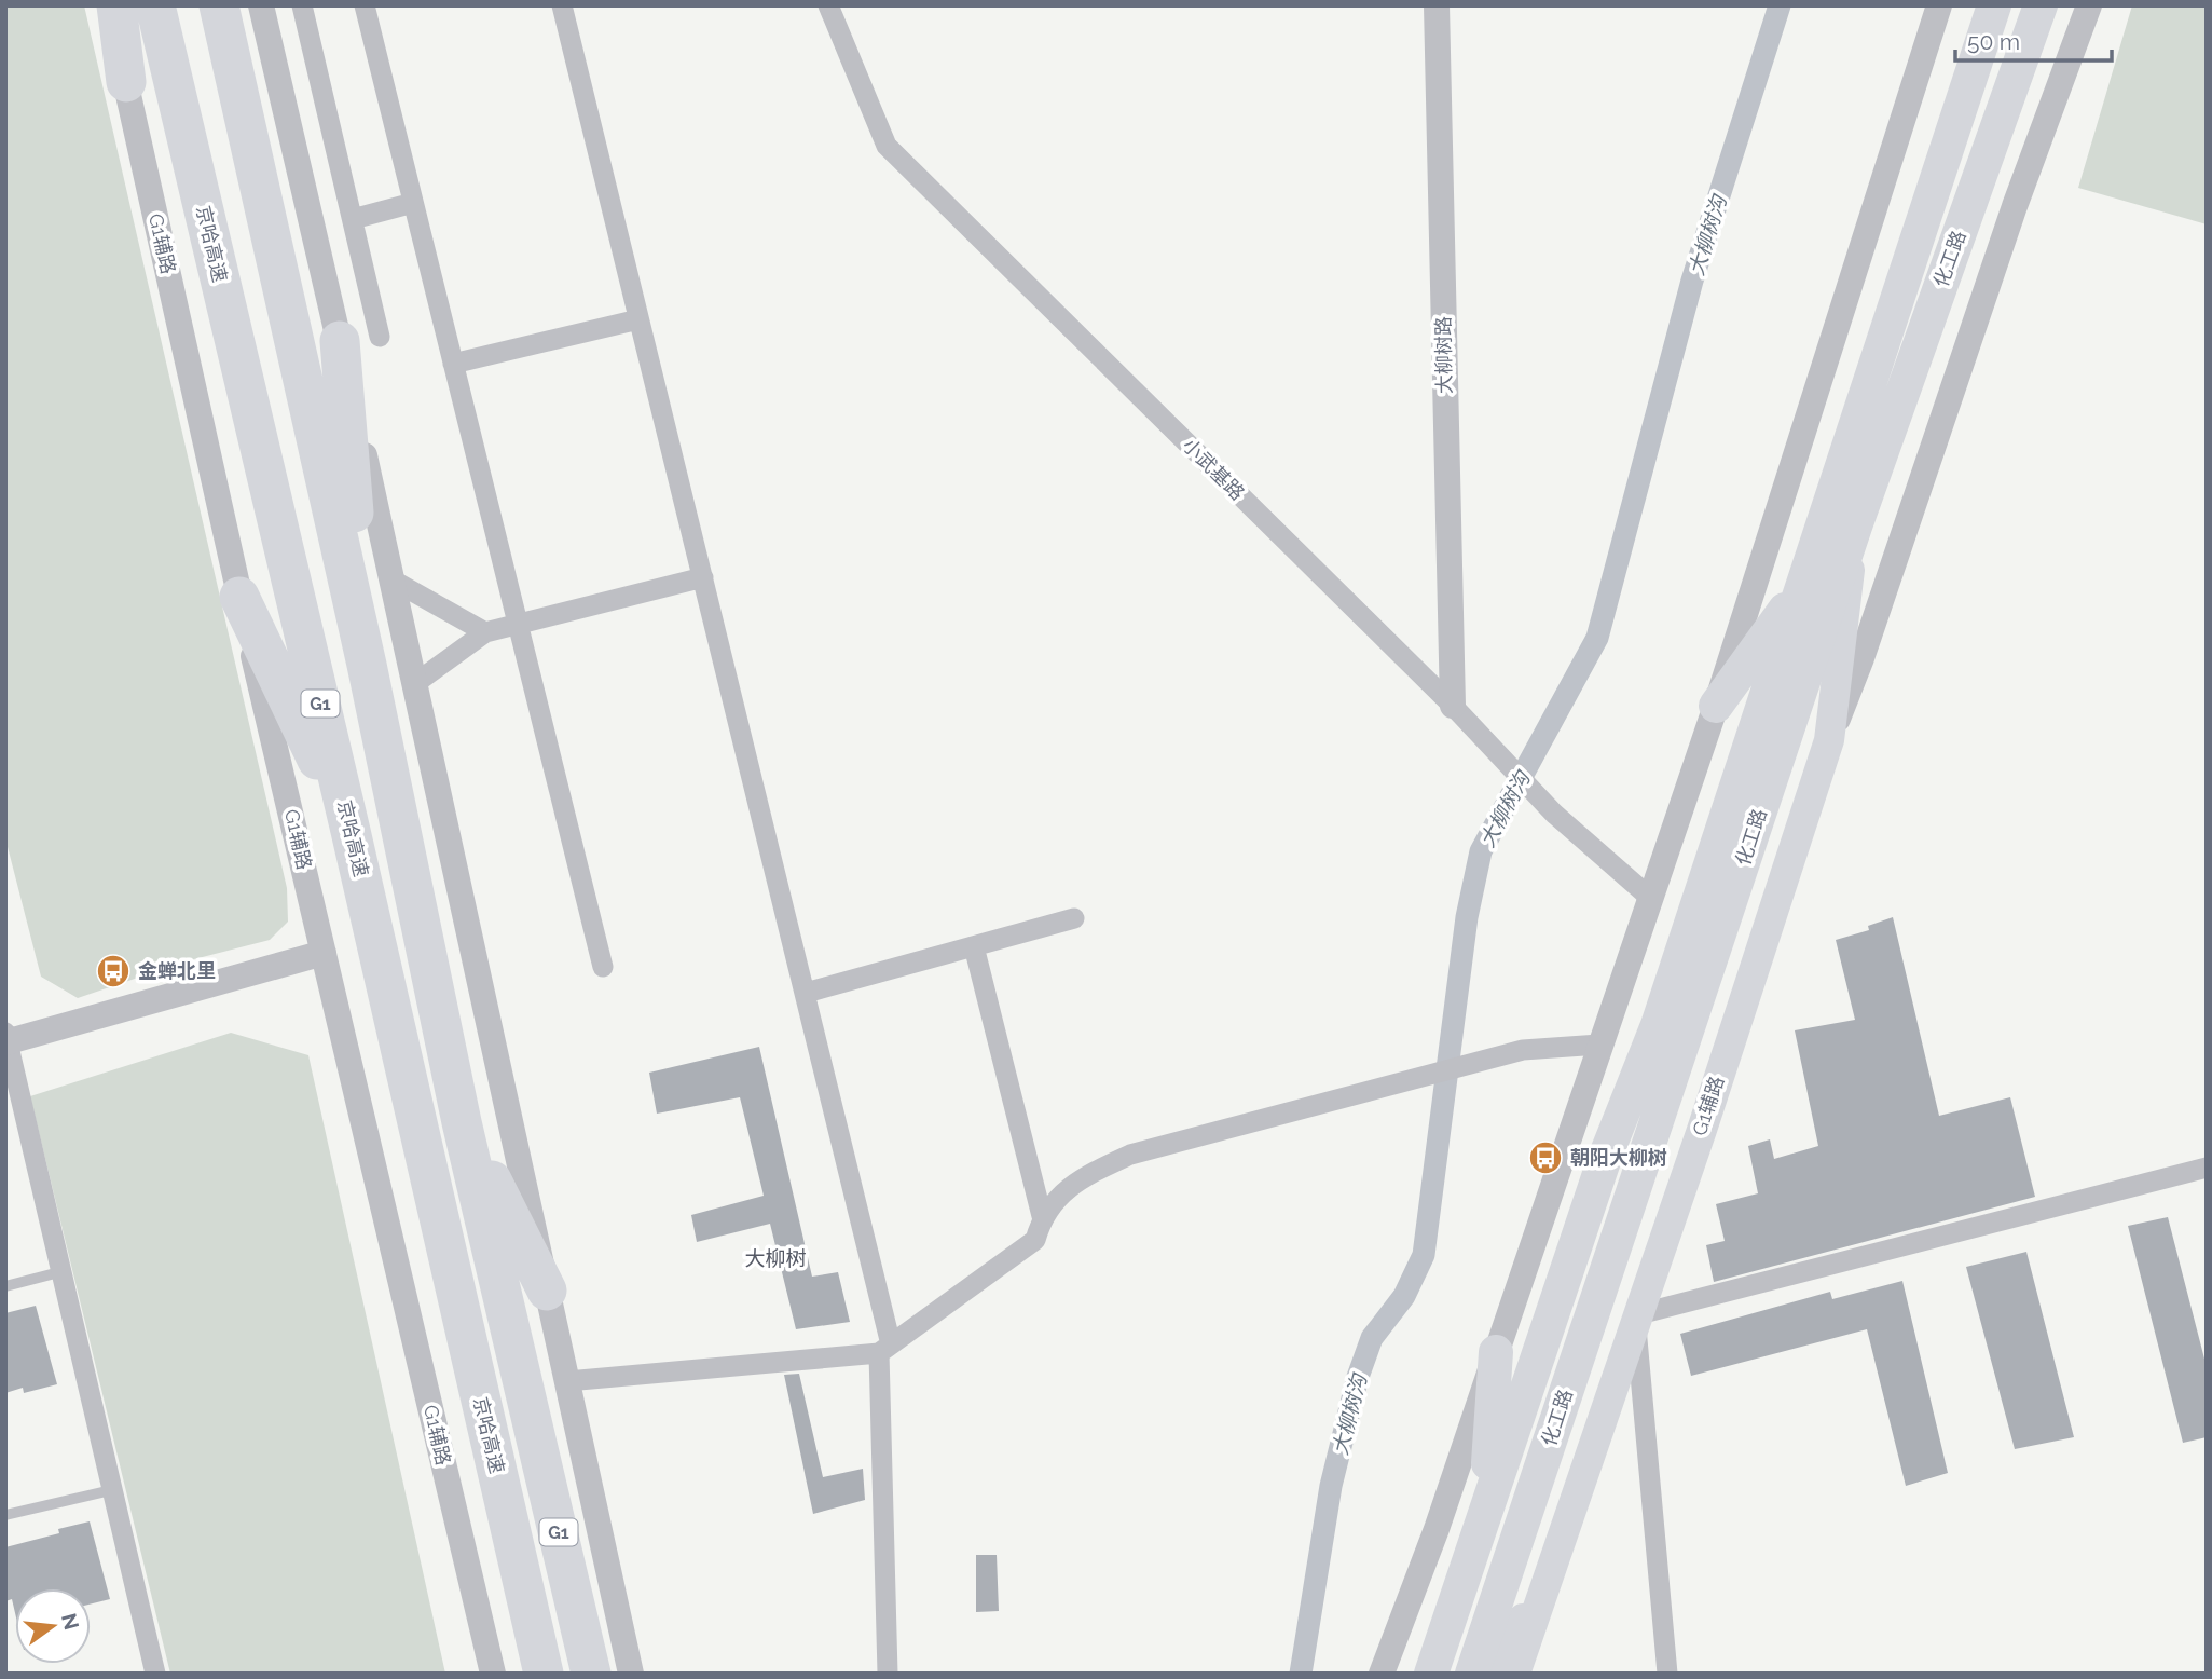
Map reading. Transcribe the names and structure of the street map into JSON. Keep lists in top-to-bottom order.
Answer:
{
  "streets": {
    "highway": ["京哈高速", "G1"],
    "main road": ["G1辅路", "化工路"],
    "street": ["大柳树路", "小武基路"]
  },
  "crossings": [
    ["G1辅路", "化工路"],
    ["大柳树路", "小武基路"]
  ],
  "districts": ["大柳树"],
  "water": ["大柳树沟"],
  "places": {
    "bus stop": ["金蝉北里", "朝阳大柳树"]
  },
  "scale_bar": "50 m",
  "north": "right"
}
